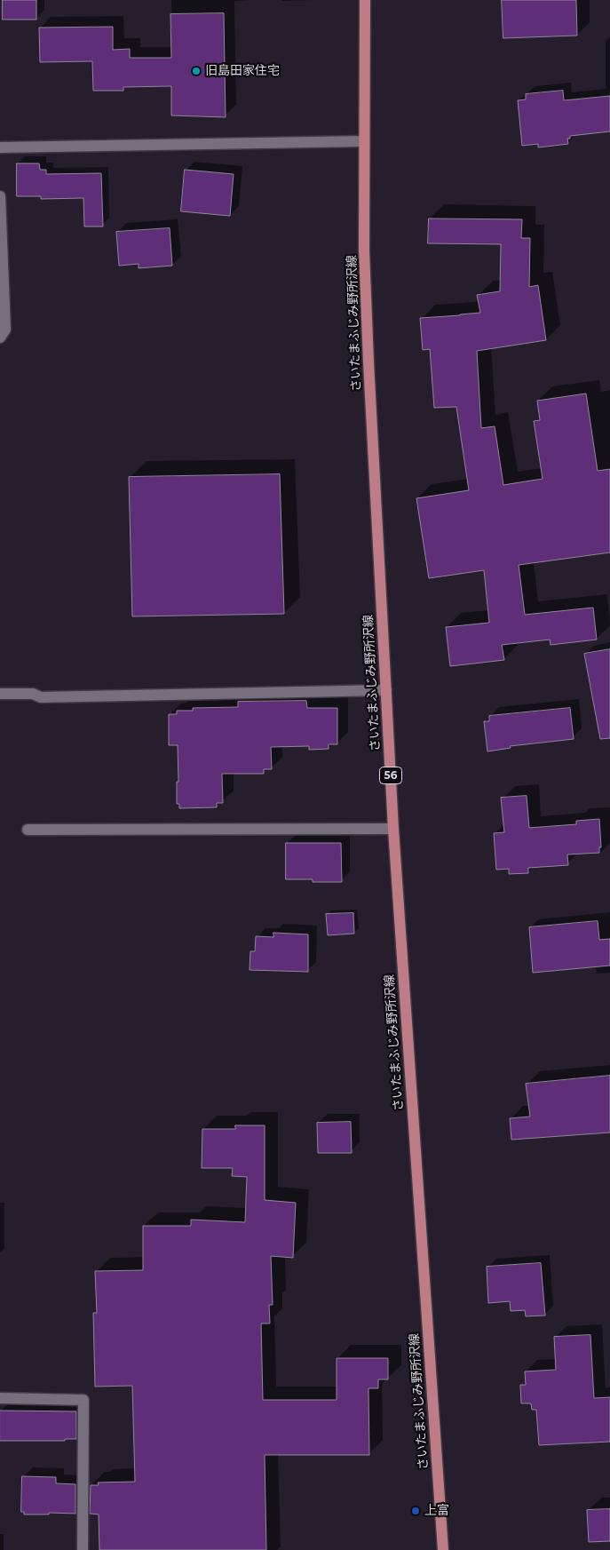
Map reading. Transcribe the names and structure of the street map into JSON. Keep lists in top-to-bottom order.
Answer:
{
  "streets": {
    "main road": ["さいたまふじみ野所沢線", "56"]
  },
  "places": ["旧島田家住宅", "上富"]
}
